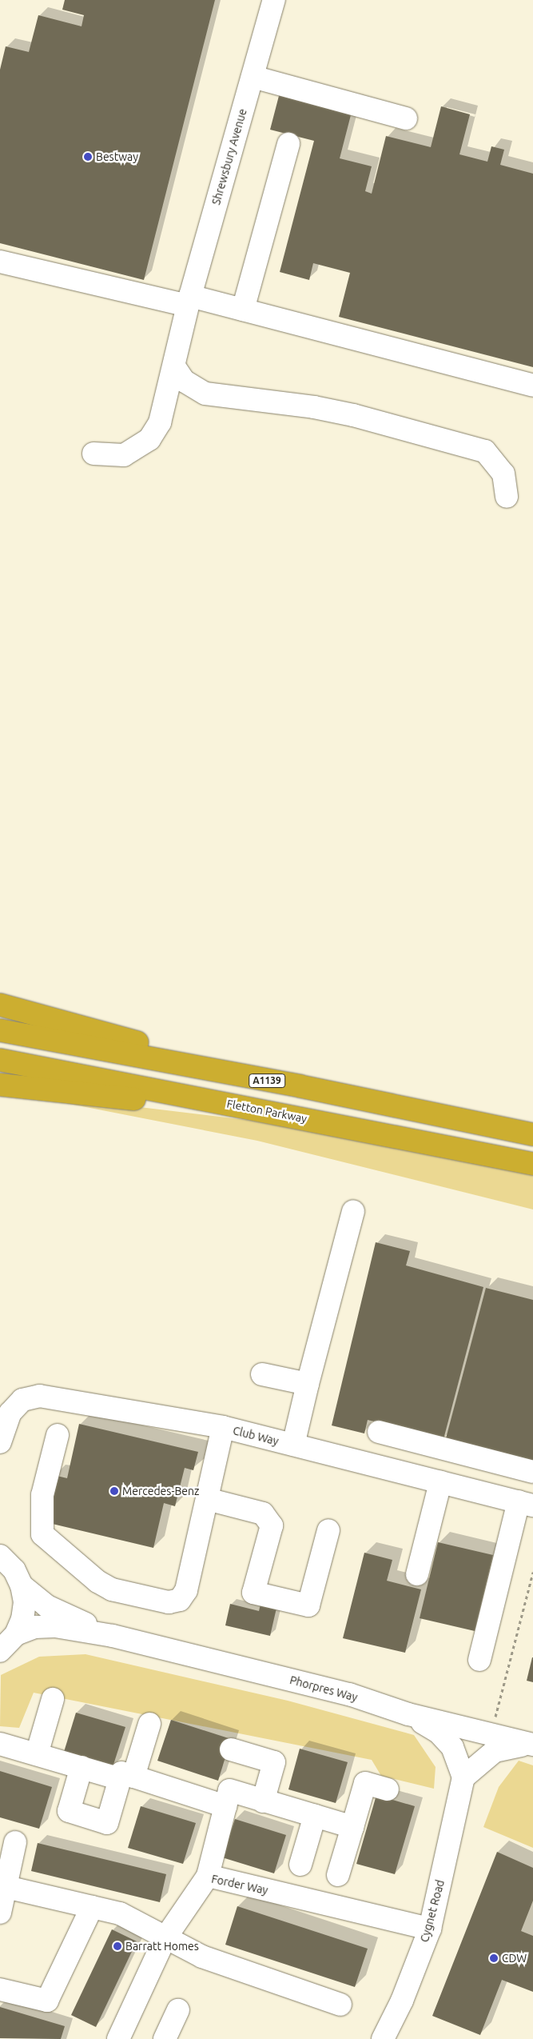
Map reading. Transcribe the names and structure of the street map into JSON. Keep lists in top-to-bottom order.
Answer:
{
  "streets": {
    "highway": ["A1139", "Fletton Parkway"],
    "street": [
      "Shrewsbury Avenue",
      "Club Way",
      "Phorpres Way",
      "Forder Way",
      "Cygnet Road"
    ]
  },
  "crossings": [
    ["Forder Way", "Cygnet Road"]
  ],
  "places": [
    "Bestway",
    "Mercedes-Benz",
    "Barratt Homes",
    "CDW"
  ]
}
